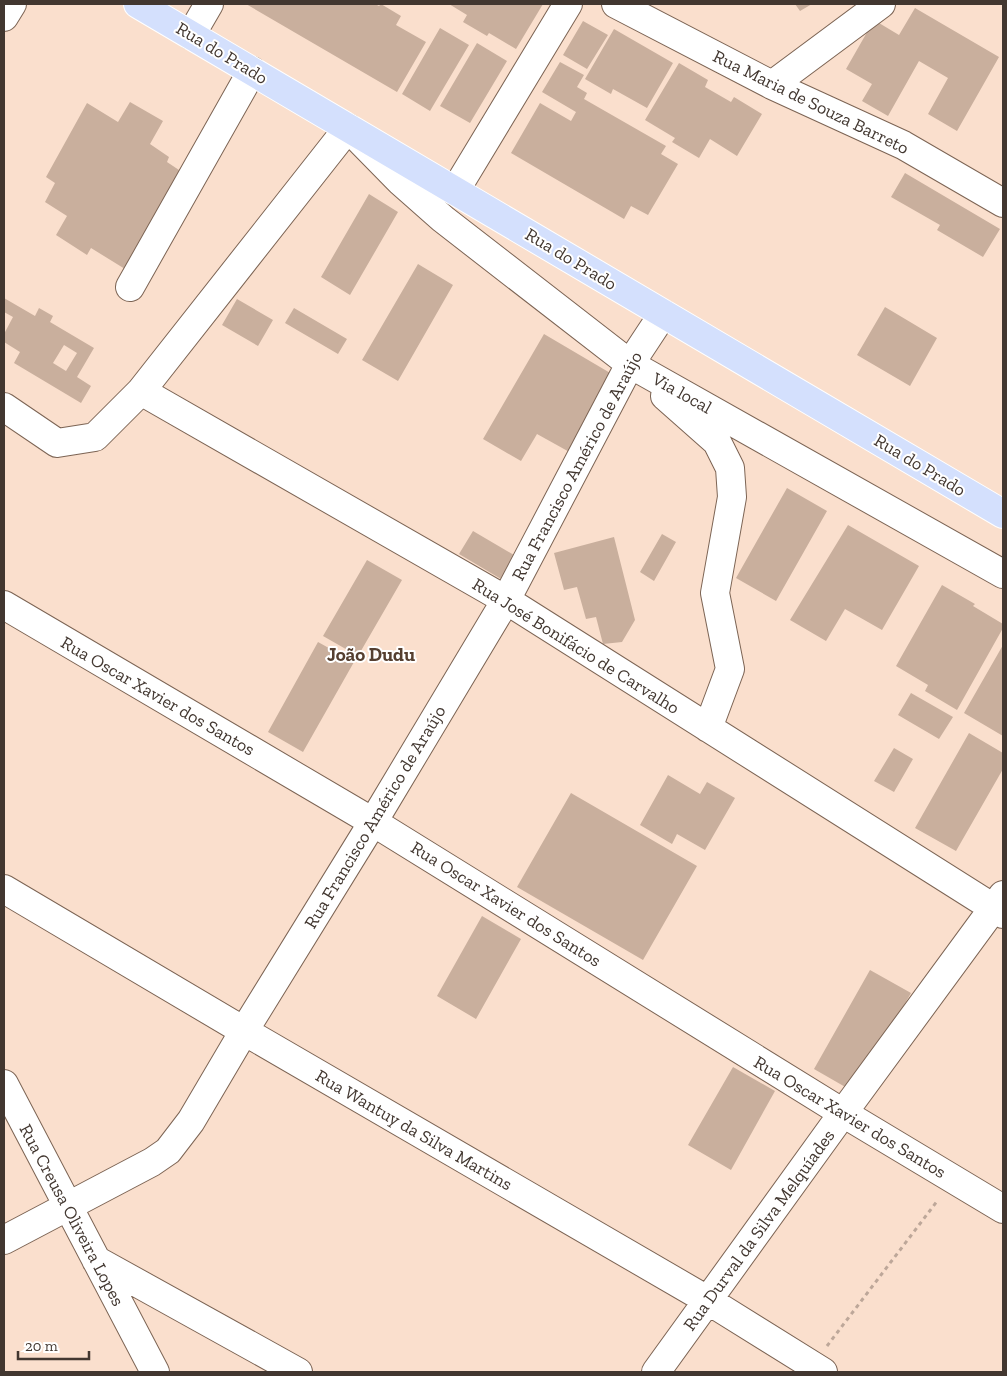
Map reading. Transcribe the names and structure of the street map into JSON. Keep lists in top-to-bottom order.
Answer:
{
  "streets": {
    "main road": ["Rua do Prado"],
    "street": [
      "Rua Maria de Souza Barreto",
      "Via local",
      "Rua Francisco Américo de Araújo",
      "Rua José Bonifácio de Carvalho",
      "Rua Oscar Xavier dos Santos",
      "Rua Wantuy da Silva Martins",
      "Rua Creusa Oliveira Lopes",
      "Rua Durval da Silva Melquíades"
    ]
  },
  "crossings": [
    ["Rua do Prado", "Via local"],
    ["Rua do Prado", "Rua Francisco Américo de Araújo"],
    ["Via local", "Rua Francisco Américo de Araújo"],
    ["Rua Francisco Américo de Araújo", "Rua José Bonifácio de Carvalho"],
    ["Rua Francisco Américo de Araújo", "Rua Oscar Xavier dos Santos"],
    ["Rua Francisco Américo de Araújo", "Rua Wantuy da Silva Martins"],
    ["Rua Francisco Américo de Araújo", "Rua Creusa Oliveira Lopes"],
    ["Rua José Bonifácio de Carvalho", "Rua Durval da Silva Melquíades"],
    ["Rua Oscar Xavier dos Santos", "Rua Durval da Silva Melquíades"],
    ["Rua Wantuy da Silva Martins", "Rua Durval da Silva Melquíades"]
  ],
  "districts": ["João Dudu"],
  "scale_bar": "20 m"
}
